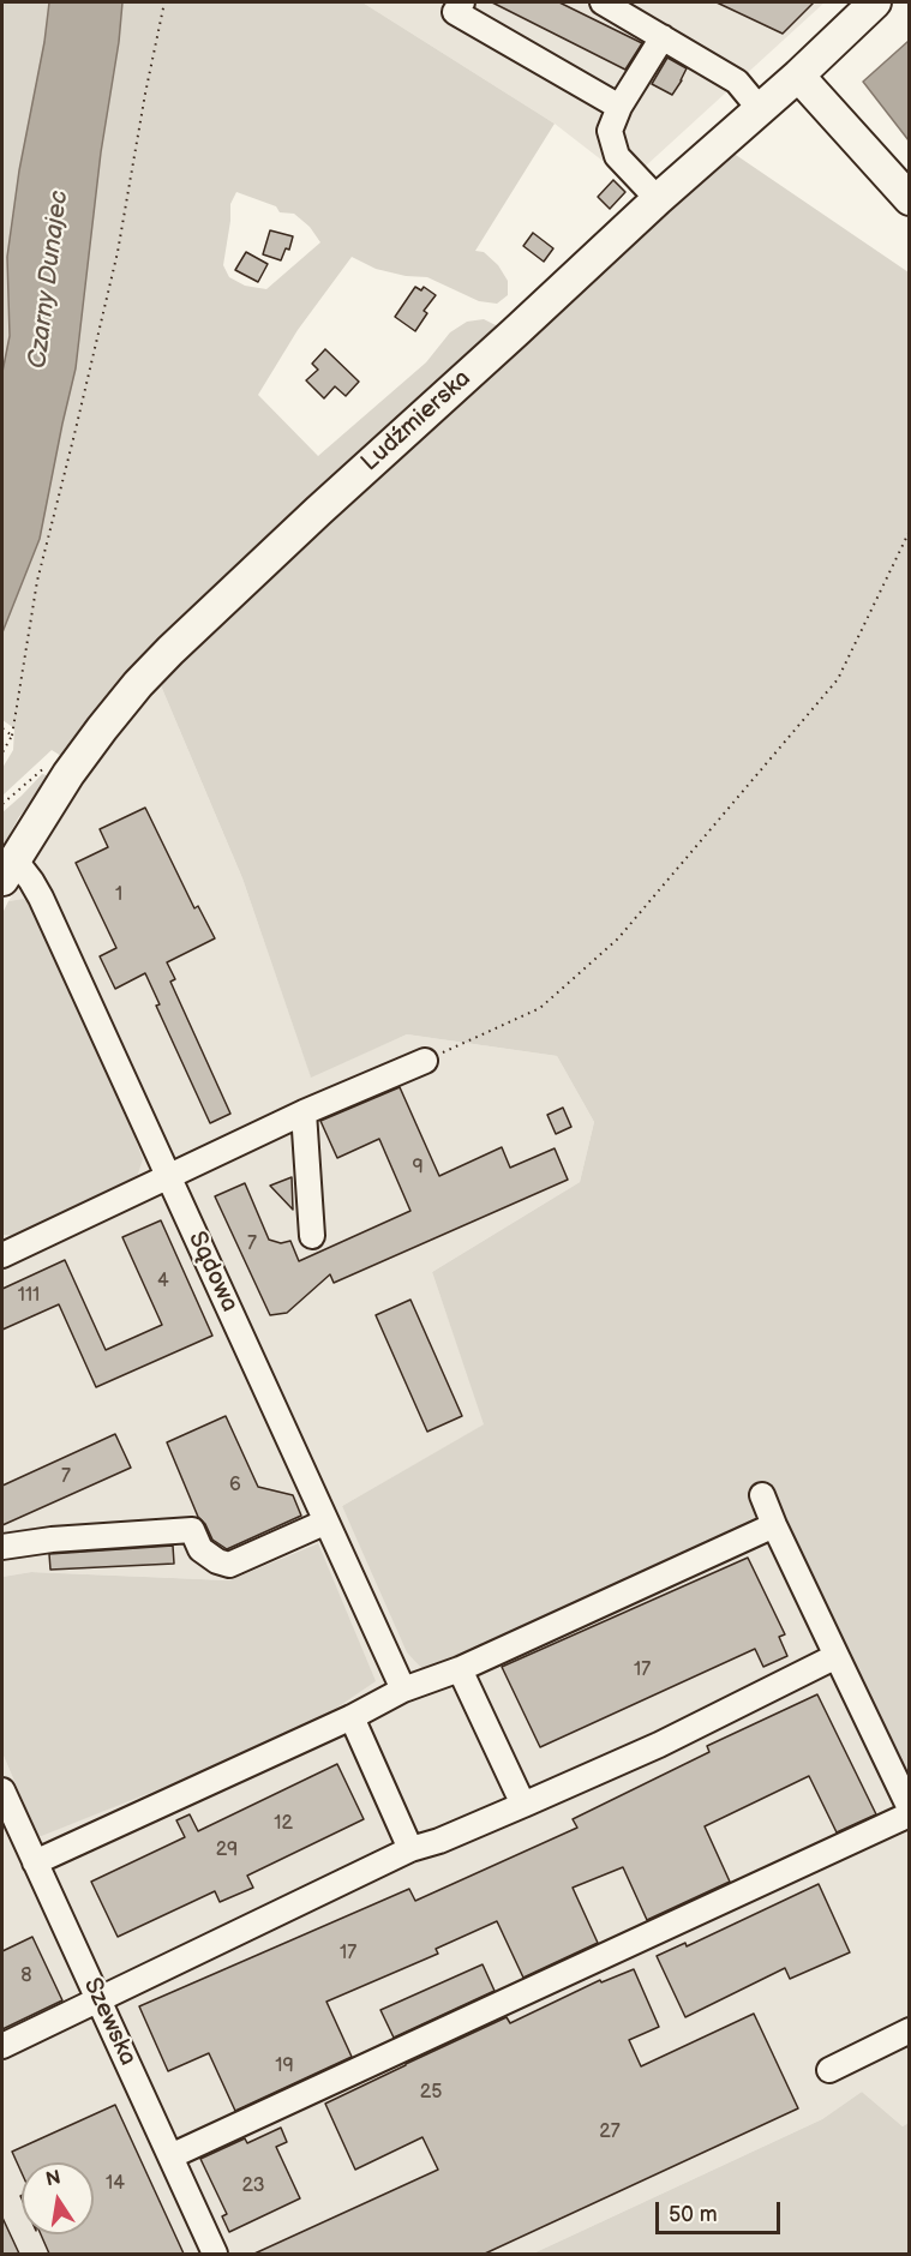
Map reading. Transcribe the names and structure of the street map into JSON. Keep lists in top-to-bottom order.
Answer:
{
  "streets": {
    "main road": ["Ludźmierska"],
    "street": ["Sądowa", "Szewska"]
  },
  "crossings": [
    ["Ludźmierska", "Sądowa"]
  ],
  "water": ["Czarny Dunajec"],
  "house_numbers": [
    "1",
    "9",
    "7",
    "4",
    "111",
    "7",
    "6",
    "17",
    "12",
    "29",
    "17",
    "8",
    "19",
    "25",
    "27",
    "14",
    "23"
  ],
  "scale_bar": "50 m",
  "north": "top"
}
